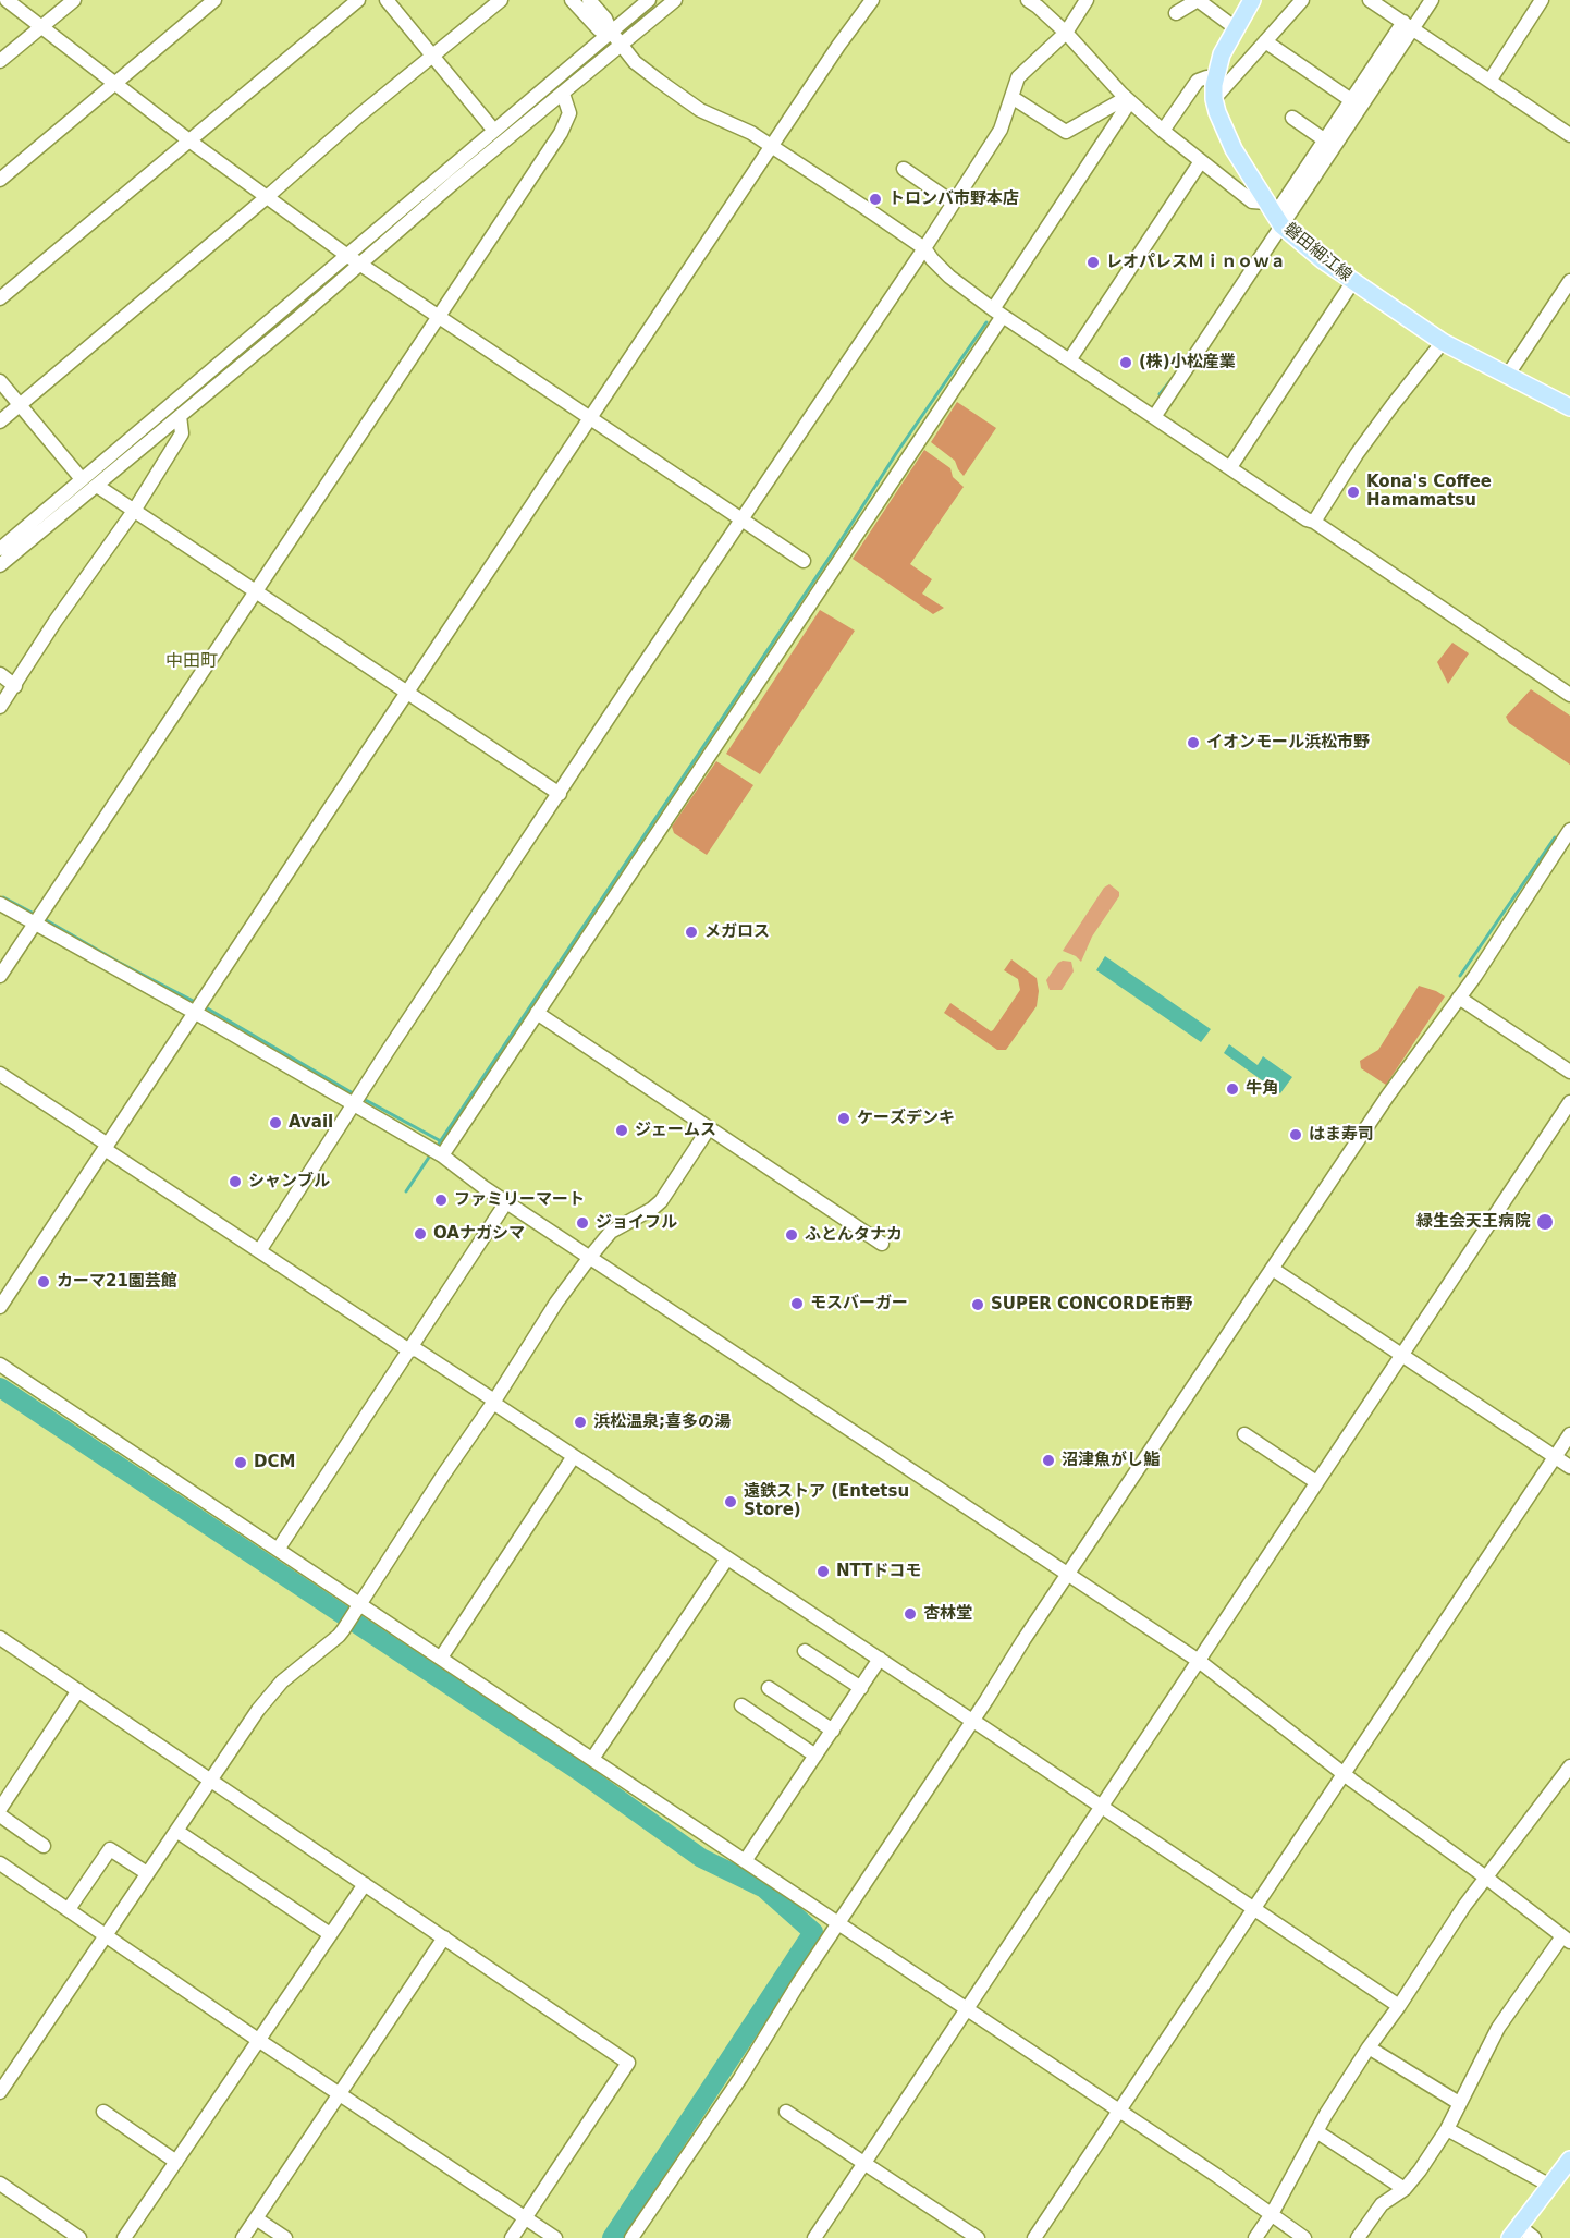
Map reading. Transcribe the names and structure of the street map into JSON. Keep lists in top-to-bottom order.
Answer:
{
  "streets": {
    "main road": ["磐田細江線"]
  },
  "districts": ["中田町"],
  "places": [
    "トロンバ市野本店",
    "レオパレスＭｉｎｏｗａ",
    "(株)小松産業",
    "Kona's Coffee Hamamatsu",
    "イオンモール浜松市野",
    "メガロス",
    "牛角",
    "ケーズデンキ",
    "Avail",
    "ジェームス",
    "はま寿司",
    "シャンブル",
    "ファミリーマート",
    "緑生会天王病院",
    "ジョイフル",
    "OAナガシマ",
    "ふとんタナカ",
    "カーマ21園芸館",
    "モスバーガー",
    "SUPER CONCORDE市野",
    "浜松温泉;喜多の湯",
    "沼津魚がし鮨",
    "DCM",
    "遠鉄ストア (Entetsu Store)",
    "NTTドコモ",
    "杏林堂"
  ]
}
